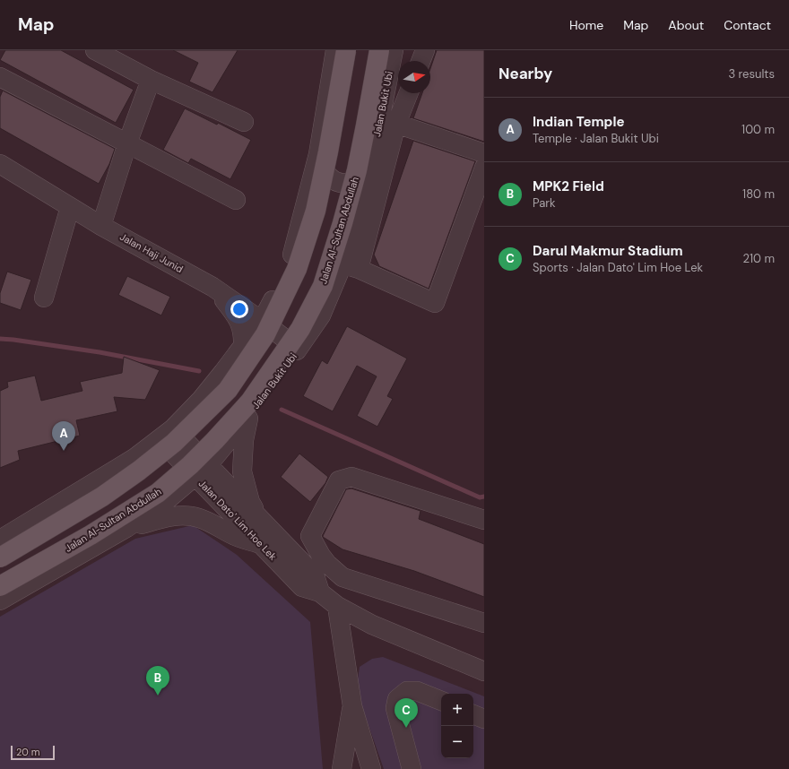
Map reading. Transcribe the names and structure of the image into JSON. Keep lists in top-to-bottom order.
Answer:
{
  "streets": {
    "main road": ["Jalan Al-Sultan Abdullah"],
    "street": ["Jalan Bukit Ubi", "Jalan Haji Junid", "Jalan Dato' Lim Hoe Lek"]
  },
  "crossings": [
    ["Jalan Bukit Ubi", "Jalan Haji Junid"],
    ["Jalan Bukit Ubi", "Jalan Dato' Lim Hoe Lek"]
  ],
  "scale_bar": "20 m",
  "north": "right",
  "page": {
    "header": "Map",
    "nav": [
      "Home",
      "Map",
      "About",
      "Contact"
    ],
    "heading": ["Nearby", "3 results"],
    "list": [
      {
        "mark": "A",
        "name": "Indian Temple",
        "note": "Temple · Jalan Bukit Ubi",
        "value": "100 m"
      },
      {
        "mark": "B",
        "name": "MPK2 Field",
        "note": "Park",
        "value": "180 m"
      },
      {
        "mark": "C",
        "name": "Darul Makmur Stadium",
        "note": "Sports · Jalan Dato' Lim Hoe Lek",
        "value": "210 m"
      }
    ],
    "pins": ["A", "B", "C"],
    "map_buttons": ["+", "−"],
    "scale": "20 m"
  }
}
